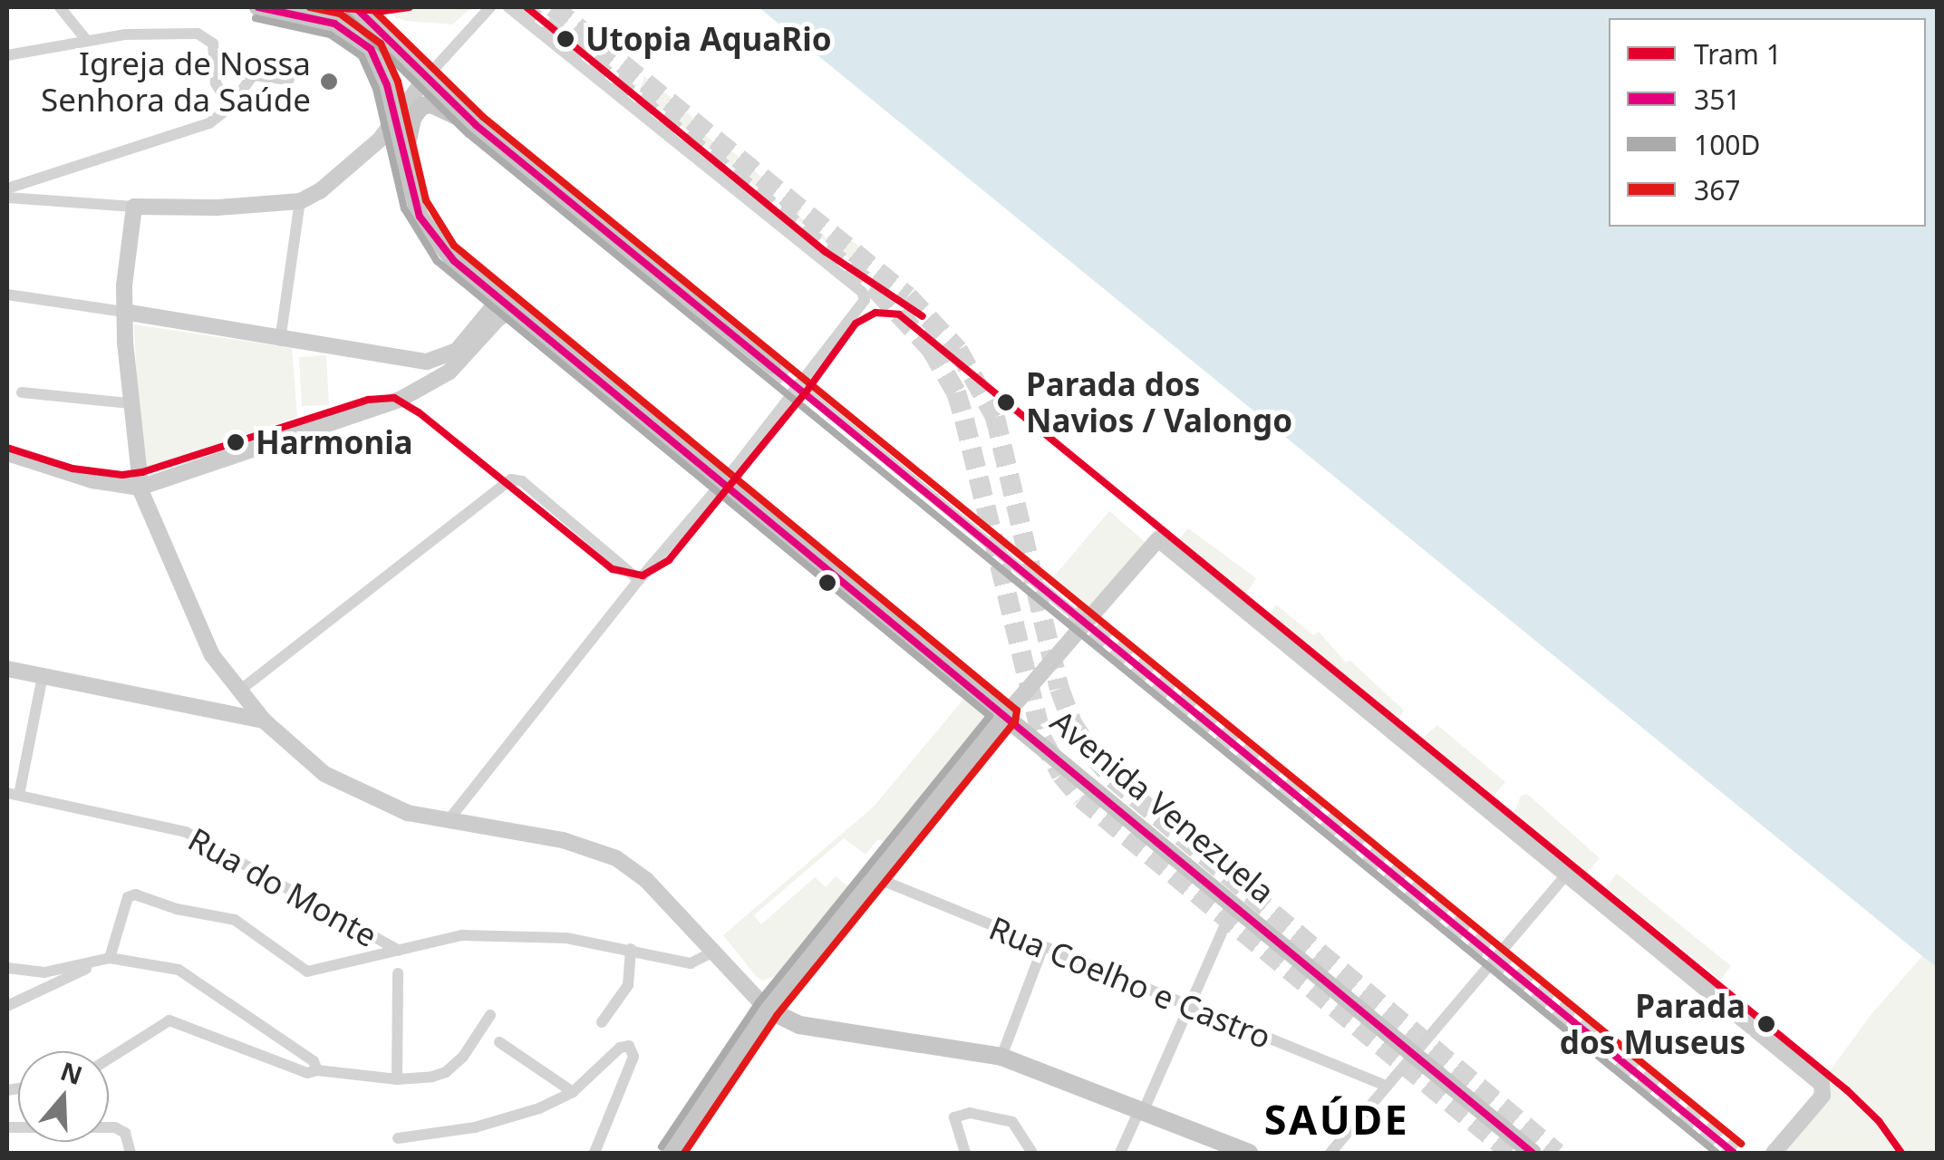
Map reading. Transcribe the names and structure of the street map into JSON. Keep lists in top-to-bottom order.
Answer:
{
  "streets": {
    "main road": ["Avenida Venezuela"],
    "street": ["Rua do Monte", "Rua Coelho e Castro"]
  },
  "districts": ["SAÚDE"],
  "places": [
    "Utopia AquaRio",
    "Igreja de Nossa Senhora da Saúde",
    "Parada dos Navios / Valongo",
    "Harmonia",
    "Parada dos Museus"
  ],
  "lines": [
    "tram line 1",
    "transit line 351",
    "transit line 367",
    "transit line 100D"
  ],
  "legend": [
    "Tram 1",
    "351",
    "100D",
    "367"
  ],
  "north": "top"
}
